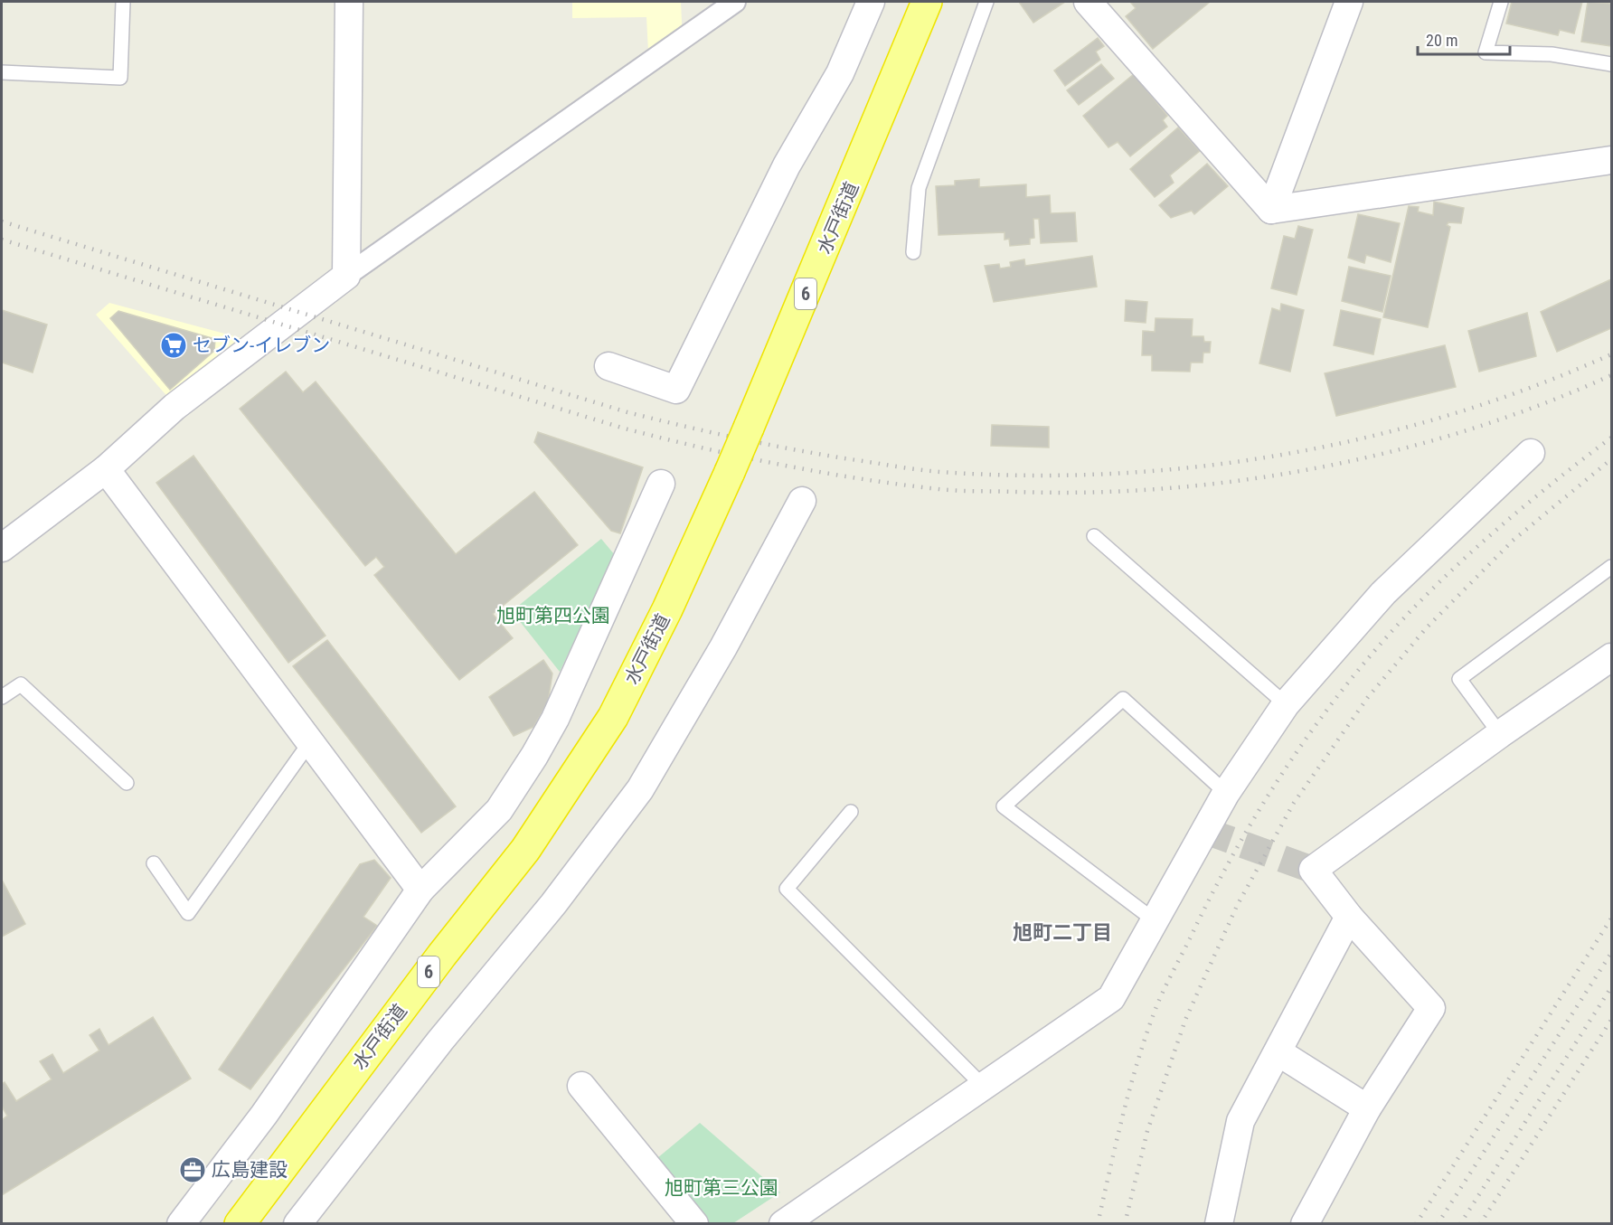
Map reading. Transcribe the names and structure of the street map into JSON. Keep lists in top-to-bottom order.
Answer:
{
  "streets": {
    "highway": ["水戸街道", "6"]
  },
  "districts": ["旭町二丁目"],
  "parks": ["旭町第四公園", "旭町第三公園"],
  "places": {
    "supermarket": ["セブン-イレブン"],
    "office": ["広島建設"]
  },
  "scale_bar": "20 m"
}
